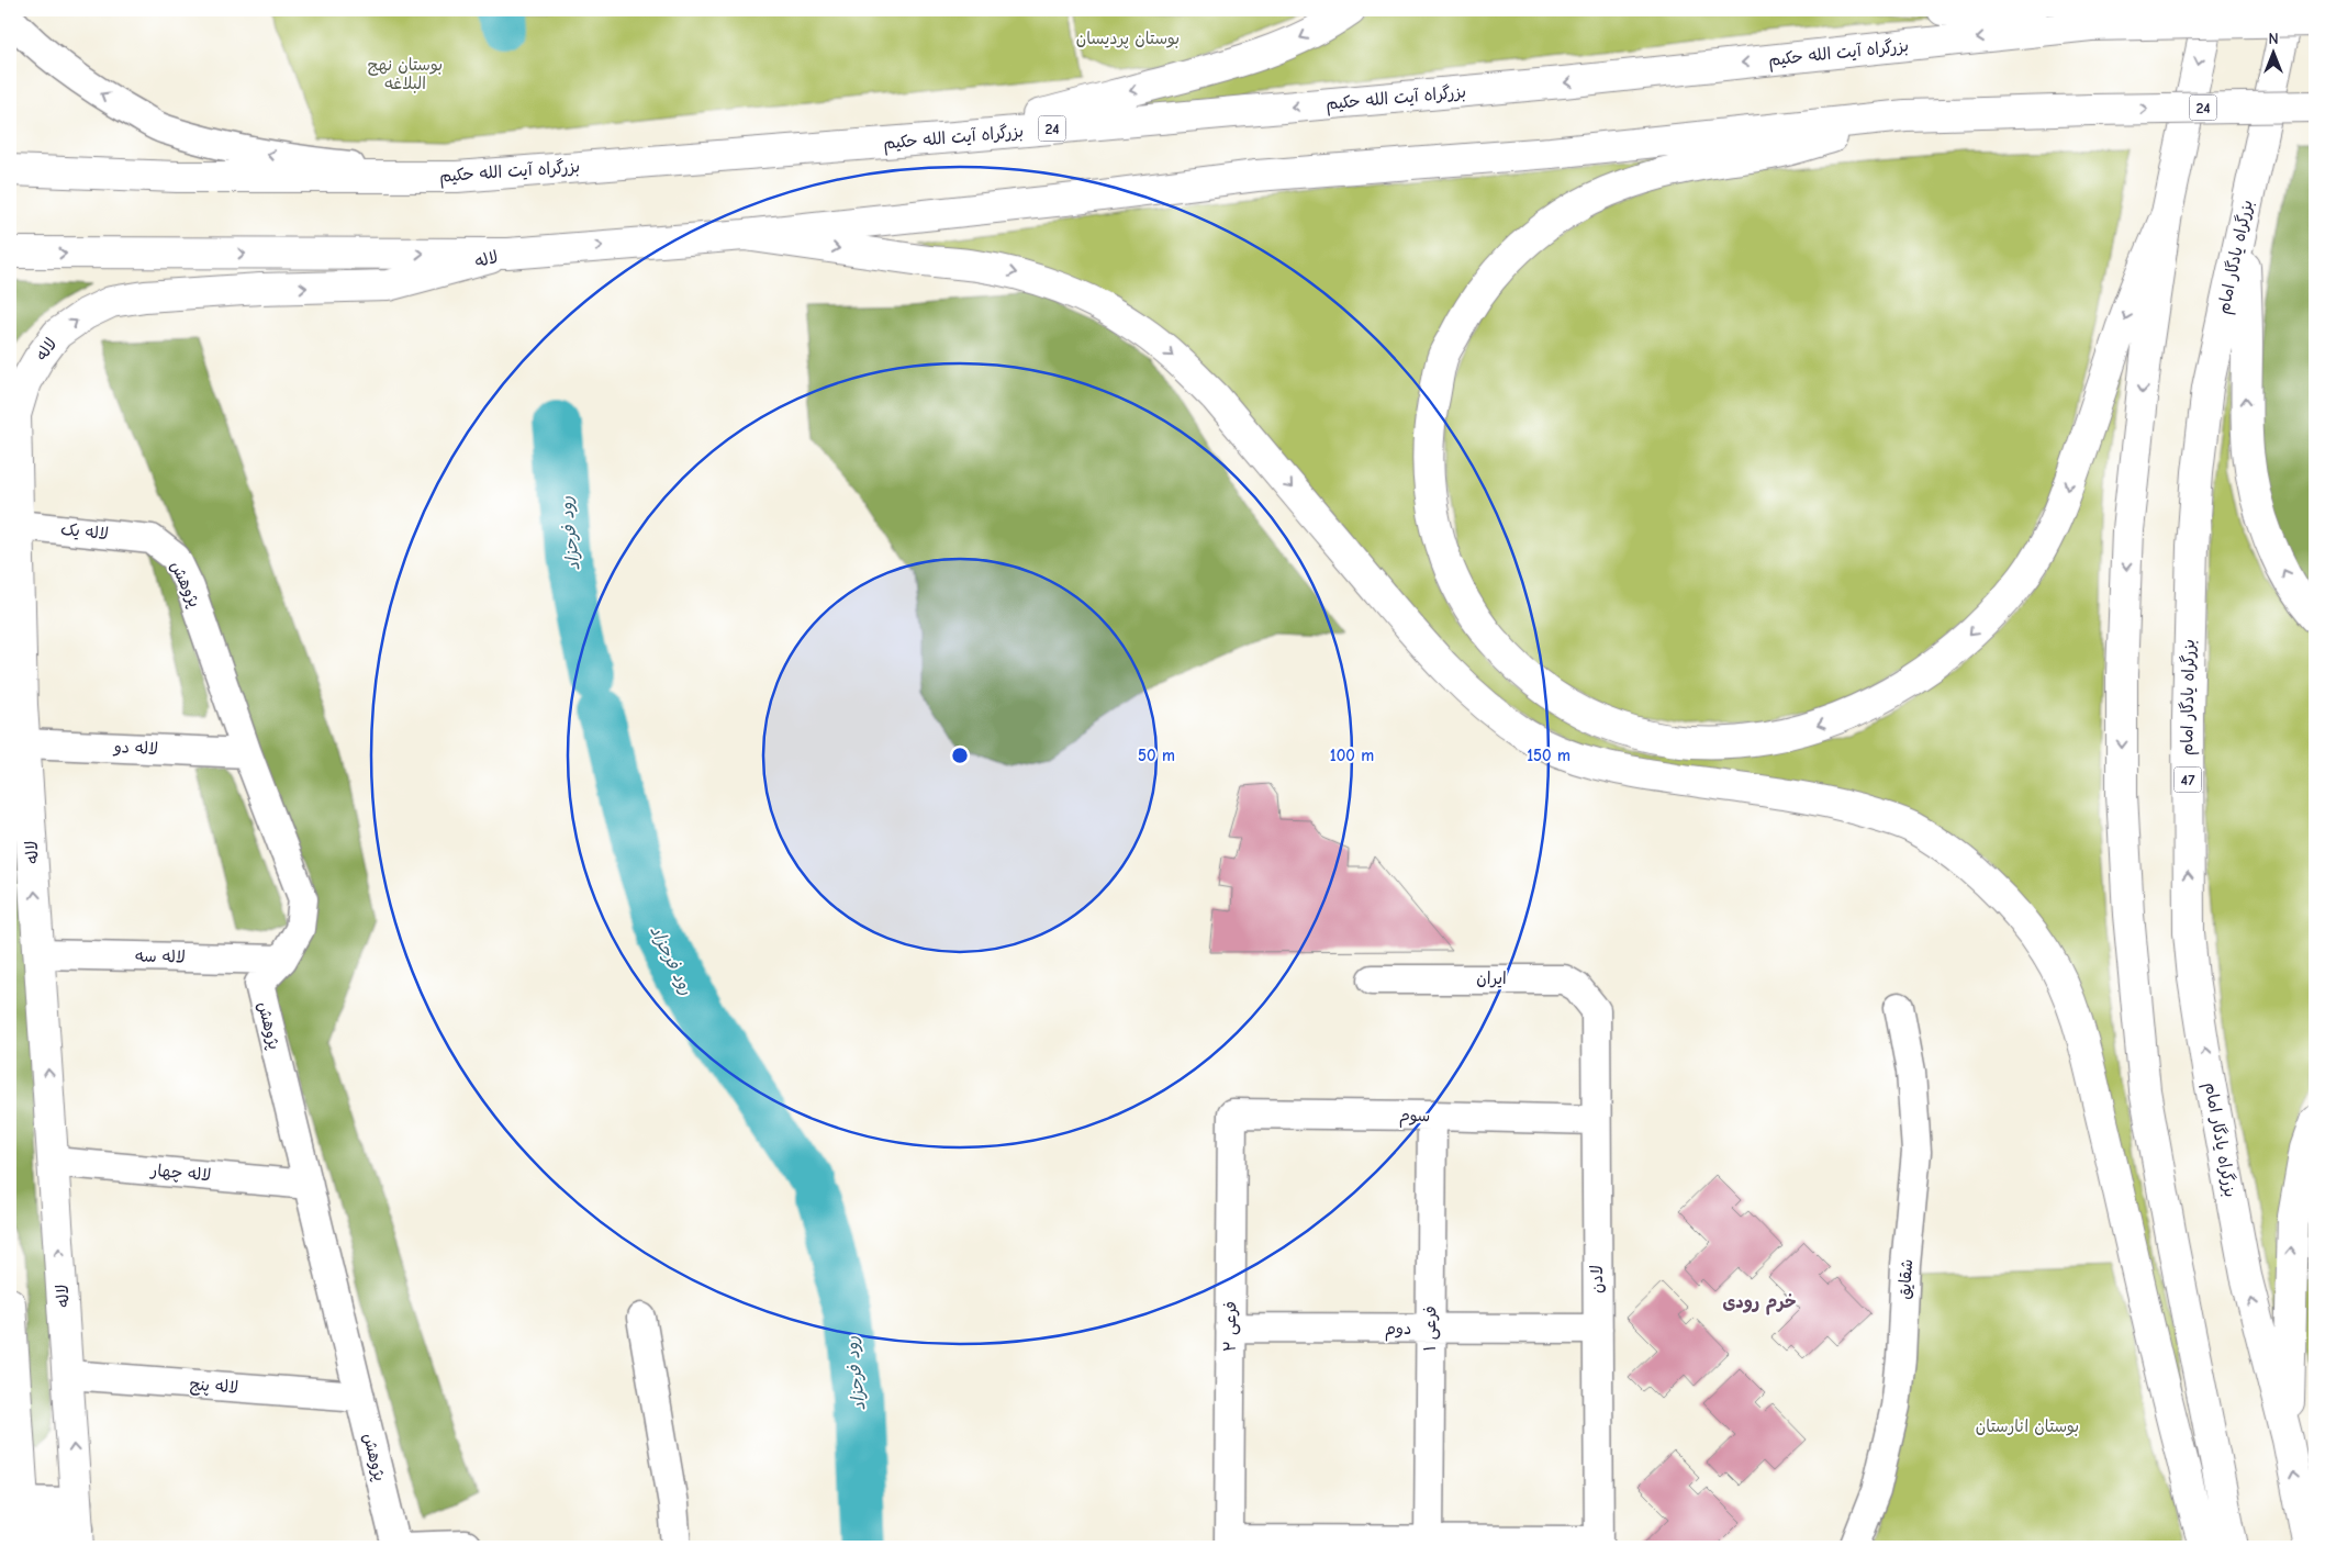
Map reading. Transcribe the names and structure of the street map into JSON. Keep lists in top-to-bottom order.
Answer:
{
  "streets": {
    "main road": [
      "بزرگراه آیت الله حکیم",
      "24",
      "بزرگراه یادگار امام",
      "لاله",
      "47"
    ],
    "street": [
      "لاله یک",
      "پژوهش",
      "لاله دو",
      "لاله سه",
      "ایران",
      "سوم",
      "لاله چهار",
      "لادن",
      "شقایق",
      "فرعی ۲",
      "دوم",
      "فرعی ۱",
      "لاله پنج"
    ]
  },
  "crossings": [
    ["بزرگراه آیت الله حکیم", "24"],
    ["24", "لاله"],
    ["لاله", "لاله یک"],
    ["لاله", "لاله دو"],
    ["لاله", "لاله سه"],
    ["لاله", "لاله چهار"],
    ["لاله", "لاله پنج"],
    ["لاله یک", "پژوهش"],
    ["پژوهش", "لاله دو"],
    ["پژوهش", "لاله سه"],
    ["پژوهش", "لاله چهار"],
    ["پژوهش", "لاله پنج"],
    ["ایران", "لادن"],
    ["سوم", "لادن"],
    ["سوم", "فرعی ۲"],
    ["سوم", "فرعی ۱"],
    ["لادن", "دوم"],
    ["فرعی ۲", "دوم"],
    ["فرعی ۲", "فرعی ۱"],
    ["دوم", "فرعی ۱"]
  ],
  "districts": ["خرم رودی"],
  "water": ["رود فرحزاد"],
  "parks": ["بوستان پردیسان", "بوستان نهج البلاغه", "بوستان انارستان"],
  "north": "top",
  "rings": ["50 m", "100 m", "150 m"]
}
